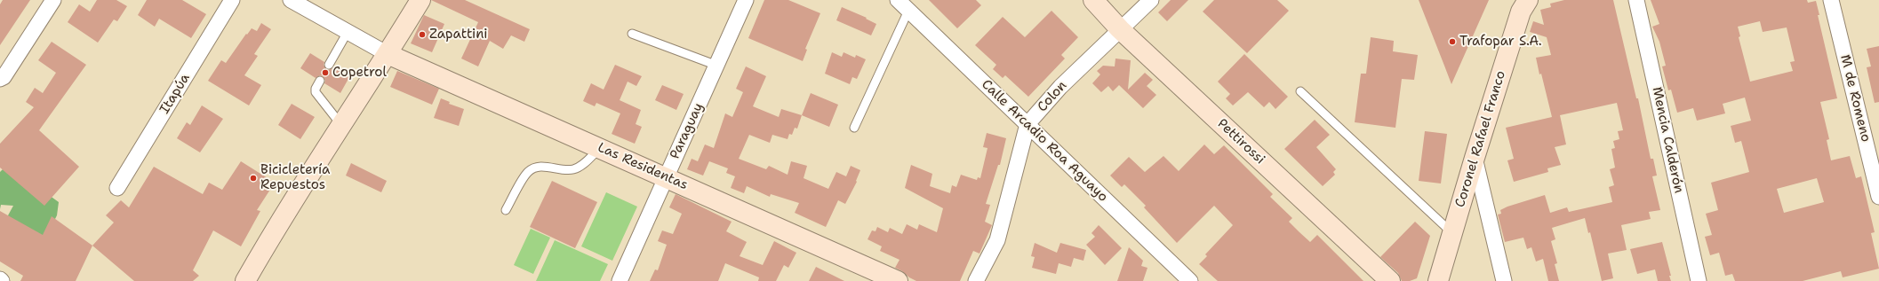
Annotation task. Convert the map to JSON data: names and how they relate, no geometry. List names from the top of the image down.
{
  "streets": {
    "main road": ["Coronel Rafael Franco", "Pettirossi", "Las Residentas"],
    "street": [
      "Itapúa",
      "Colon",
      "M de Romeno",
      "Paraguay",
      "Mencia Calderón",
      "Calle Arcadio Roa Aguayo"
    ]
  },
  "crossings": [
    ["Colon", "Calle Arcadio Roa Aguayo"],
    ["Colon", "Pettirossi"],
    ["Paraguay", "Las Residentas"]
  ],
  "places": [
    "Zapattini",
    "Trafopar S.A.",
    "Copetrol",
    "Bicicletería Repuestos"
  ]
}
